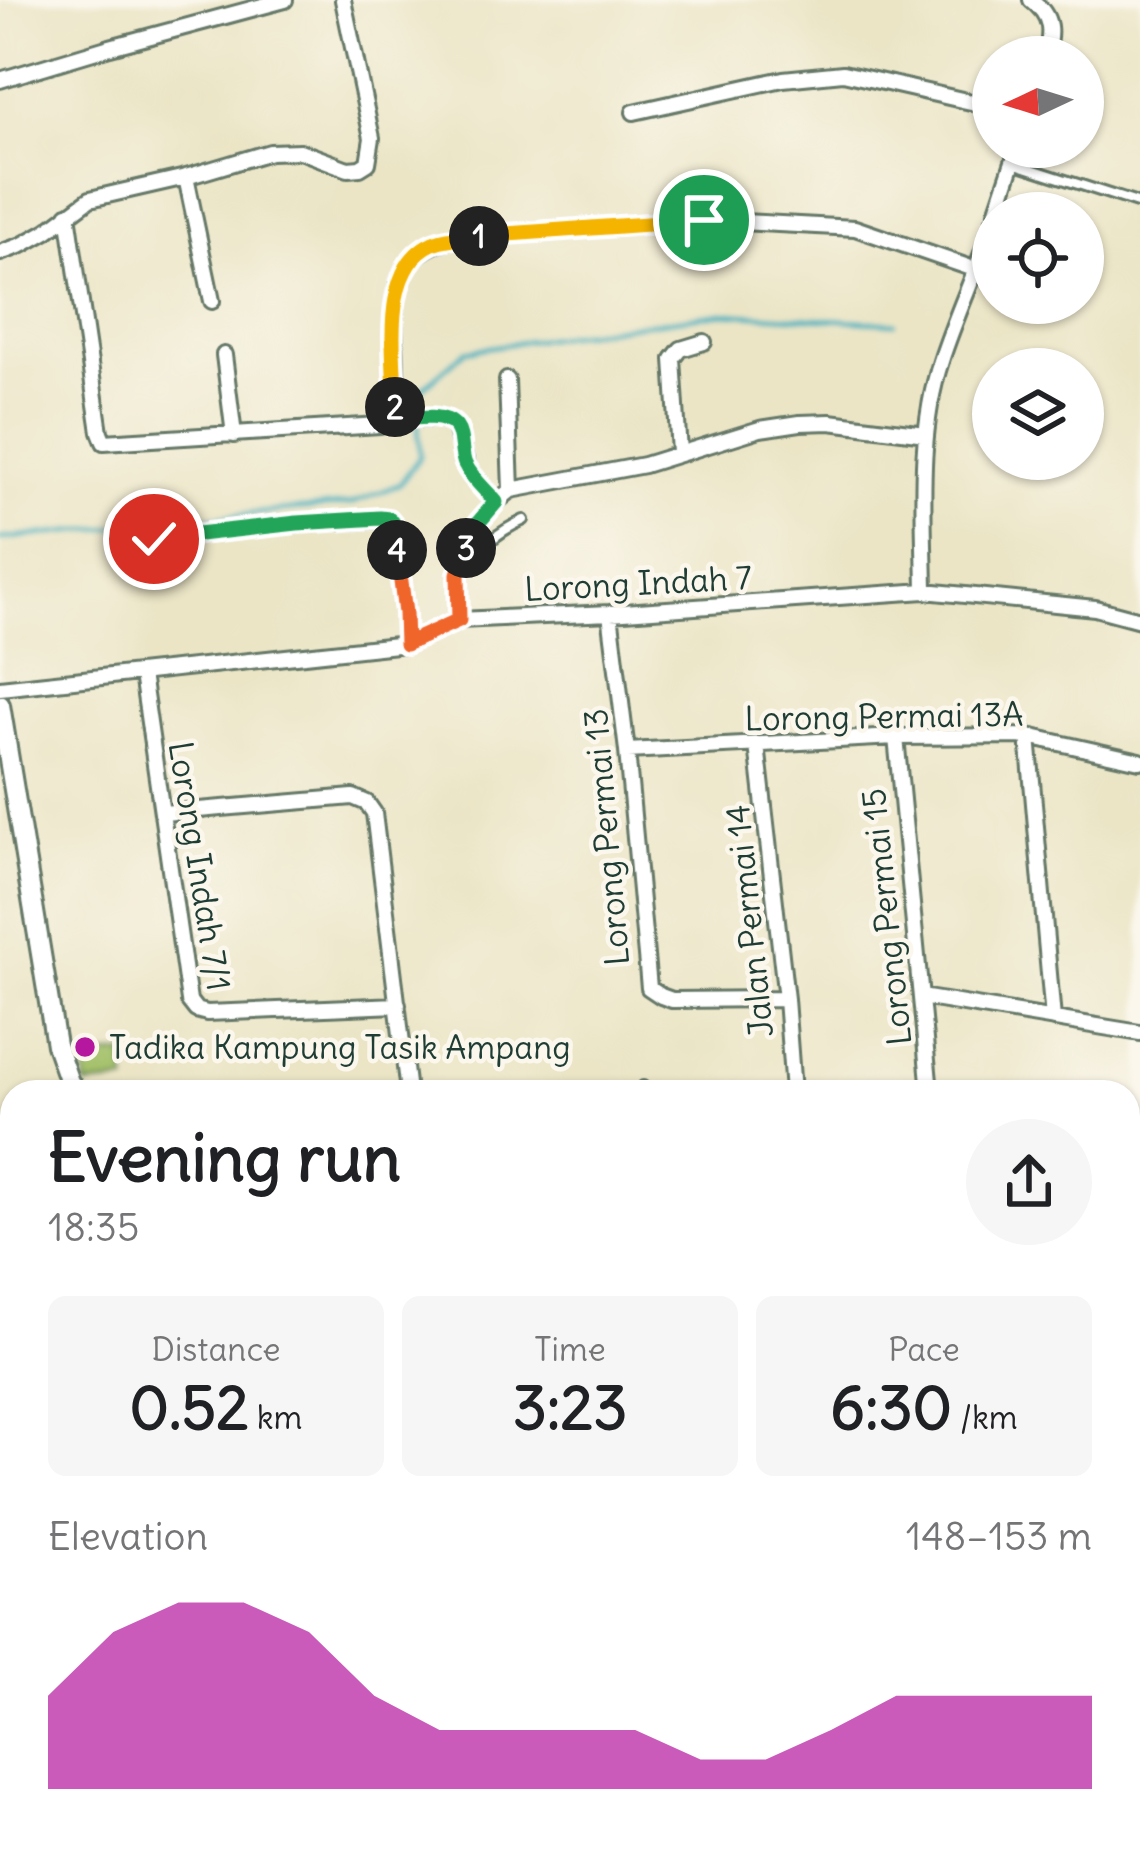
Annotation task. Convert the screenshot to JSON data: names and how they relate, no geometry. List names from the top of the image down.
{
  "streets": {
    "street": [
      "Lorong Indah 7",
      "Lorong Permai 13A",
      "Lorong Permai 13",
      "Lorong Indah 7/1",
      "Lorong Permai 15",
      "Jalan Permai 14"
    ]
  },
  "crossings": [
    ["Lorong Indah 7", "Lorong Permai 13"],
    ["Lorong Indah 7", "Lorong Indah 7/1"],
    ["Lorong Permai 13A", "Lorong Permai 13"],
    ["Lorong Permai 13A", "Lorong Permai 15"],
    ["Lorong Permai 13A", "Jalan Permai 14"],
    ["Lorong Permai 13", "Jalan Permai 14"]
  ],
  "places": ["Tadika Kampung Tasik Ampang"],
  "north": "left",
  "page": {
    "pins": [
      "1",
      "2",
      "3",
      "4"
    ],
    "heading": ["Evening run", "18:35"],
    "stats": [
      ["Distance", "0.52 km"],
      ["Time", "3:23"],
      ["Pace", "6:30 /km"]
    ],
    "chart": ["Elevation", "148–153 m"]
  }
}
